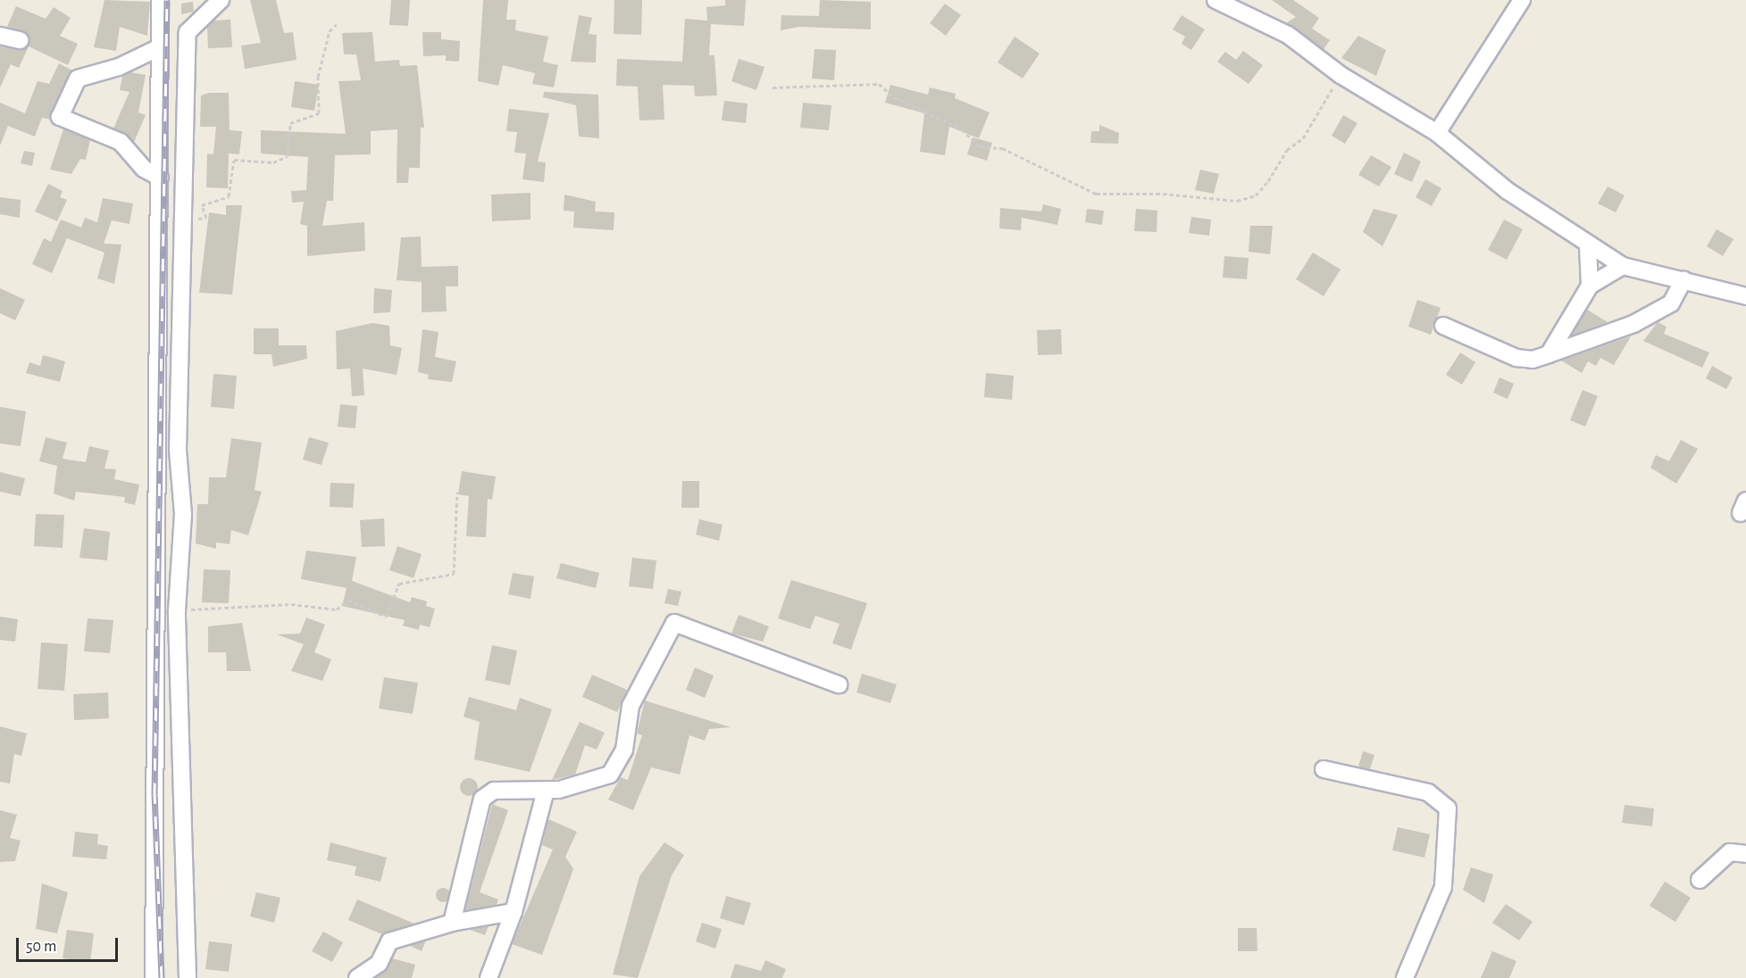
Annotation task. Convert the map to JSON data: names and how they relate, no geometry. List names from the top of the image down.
{
  "scale_bar": "50 m"
}
